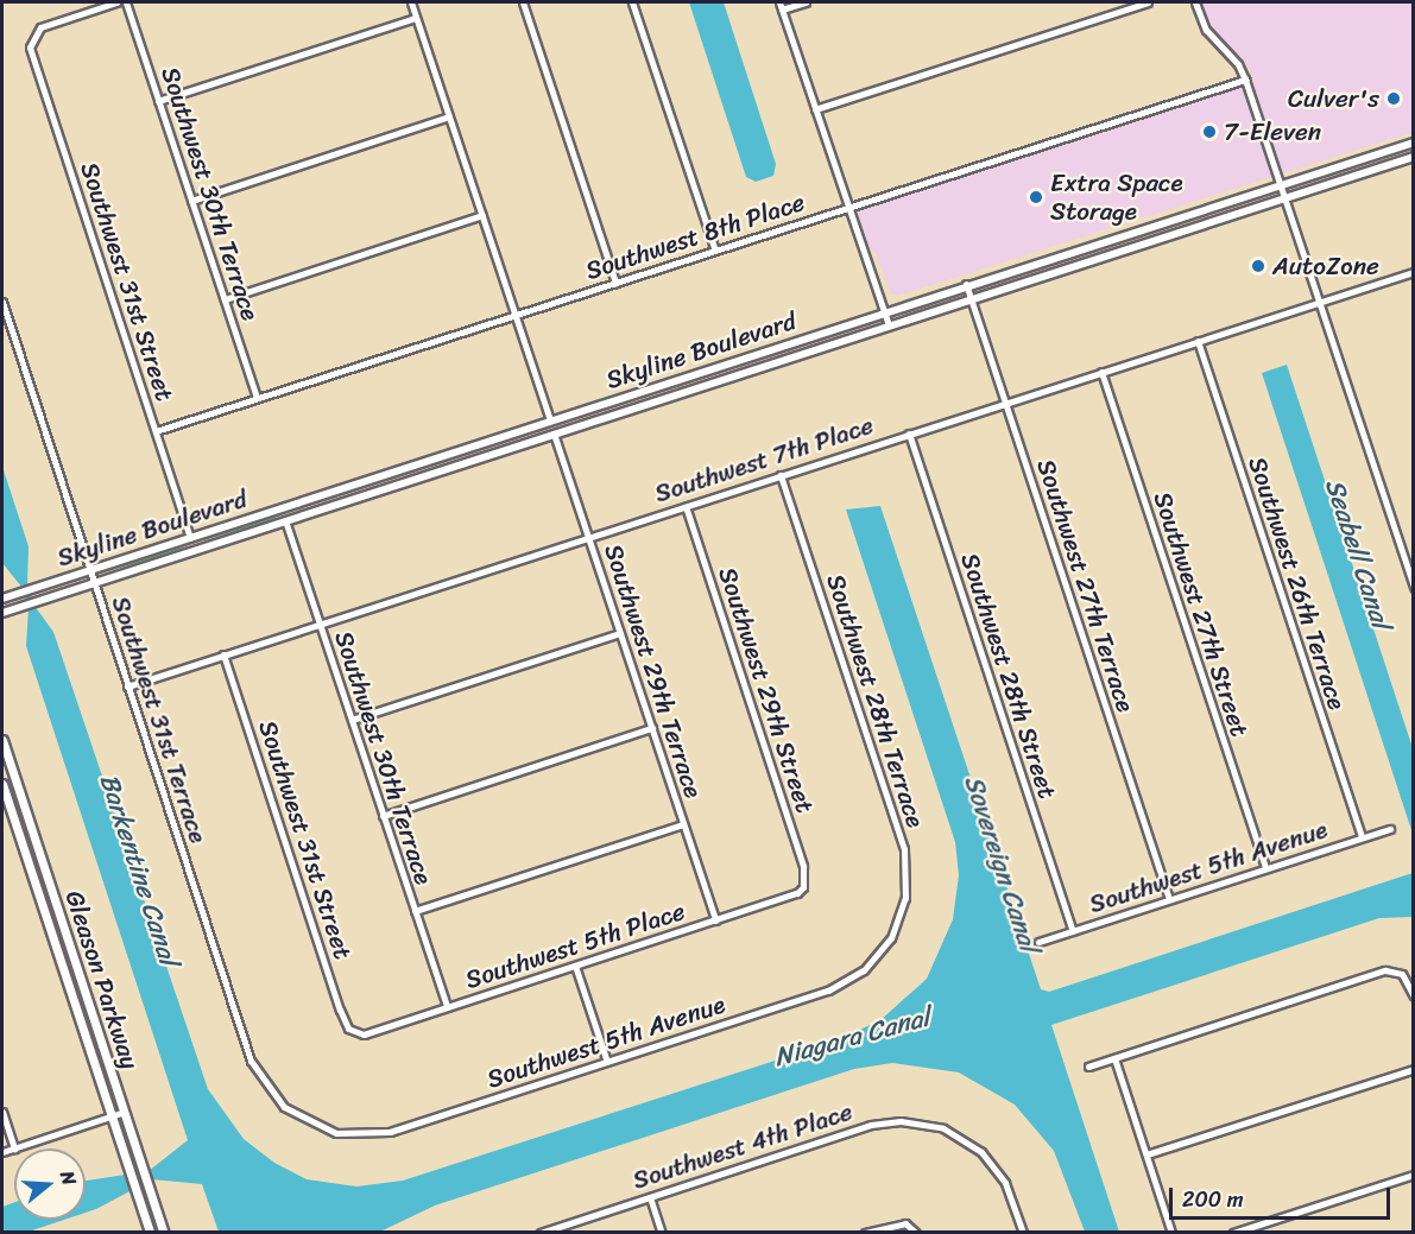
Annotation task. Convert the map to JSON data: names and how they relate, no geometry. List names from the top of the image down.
{
  "streets": {
    "main road": ["Gleason Parkway"],
    "street": [
      "Southwest 30th Terrace",
      "Southwest 8th Place",
      "Southwest 31st Street",
      "Skyline Boulevard",
      "Southwest 7th Place",
      "Southwest 26th Terrace",
      "Southwest 27th Terrace",
      "Southwest 27th Street",
      "Southwest 29th Terrace",
      "Southwest 28th Street",
      "Southwest 29th Street",
      "Southwest 28th Terrace",
      "Southwest 31st Terrace",
      "Southwest 5th Avenue",
      "Southwest 5th Place",
      "Southwest 4th Place"
    ]
  },
  "crossings": [
    ["Southwest 30th Terrace", "Southwest 8th Place"],
    ["Southwest 30th Terrace", "Skyline Boulevard"],
    ["Southwest 30th Terrace", "Southwest 7th Place"],
    ["Southwest 30th Terrace", "Southwest 5th Place"],
    ["Southwest 8th Place", "Southwest 31st Street"],
    ["Southwest 31st Street", "Skyline Boulevard"],
    ["Southwest 31st Street", "Southwest 7th Place"],
    ["Southwest 31st Street", "Southwest 5th Place"],
    ["Skyline Boulevard", "Southwest 27th Terrace"],
    ["Skyline Boulevard", "Southwest 29th Terrace"],
    ["Skyline Boulevard", "Southwest 31st Terrace"],
    ["Southwest 7th Place", "Southwest 26th Terrace"],
    ["Southwest 7th Place", "Southwest 27th Terrace"],
    ["Southwest 7th Place", "Southwest 27th Street"],
    ["Southwest 7th Place", "Southwest 29th Terrace"],
    ["Southwest 7th Place", "Southwest 28th Street"],
    ["Southwest 7th Place", "Southwest 29th Street"],
    ["Southwest 7th Place", "Southwest 28th Terrace"],
    ["Southwest 7th Place", "Southwest 31st Terrace"],
    ["Southwest 26th Terrace", "Southwest 5th Avenue"],
    ["Southwest 27th Terrace", "Southwest 5th Avenue"],
    ["Southwest 27th Street", "Southwest 5th Avenue"],
    ["Southwest 29th Terrace", "Southwest 5th Place"],
    ["Southwest 28th Street", "Southwest 5th Avenue"],
    ["Southwest 29th Street", "Southwest 5th Place"],
    ["Southwest 28th Terrace", "Southwest 5th Avenue"],
    ["Southwest 31st Terrace", "Southwest 5th Avenue"]
  ],
  "water": [
    "Seabell Canal",
    "Sovereign Canal",
    "Barkentine Canal",
    "Niagara Canal"
  ],
  "places": [
    "Culver's",
    "7-Eleven",
    "Extra Space Storage",
    "AutoZone"
  ],
  "scale_bar": "200 m",
  "north": "right"
}
